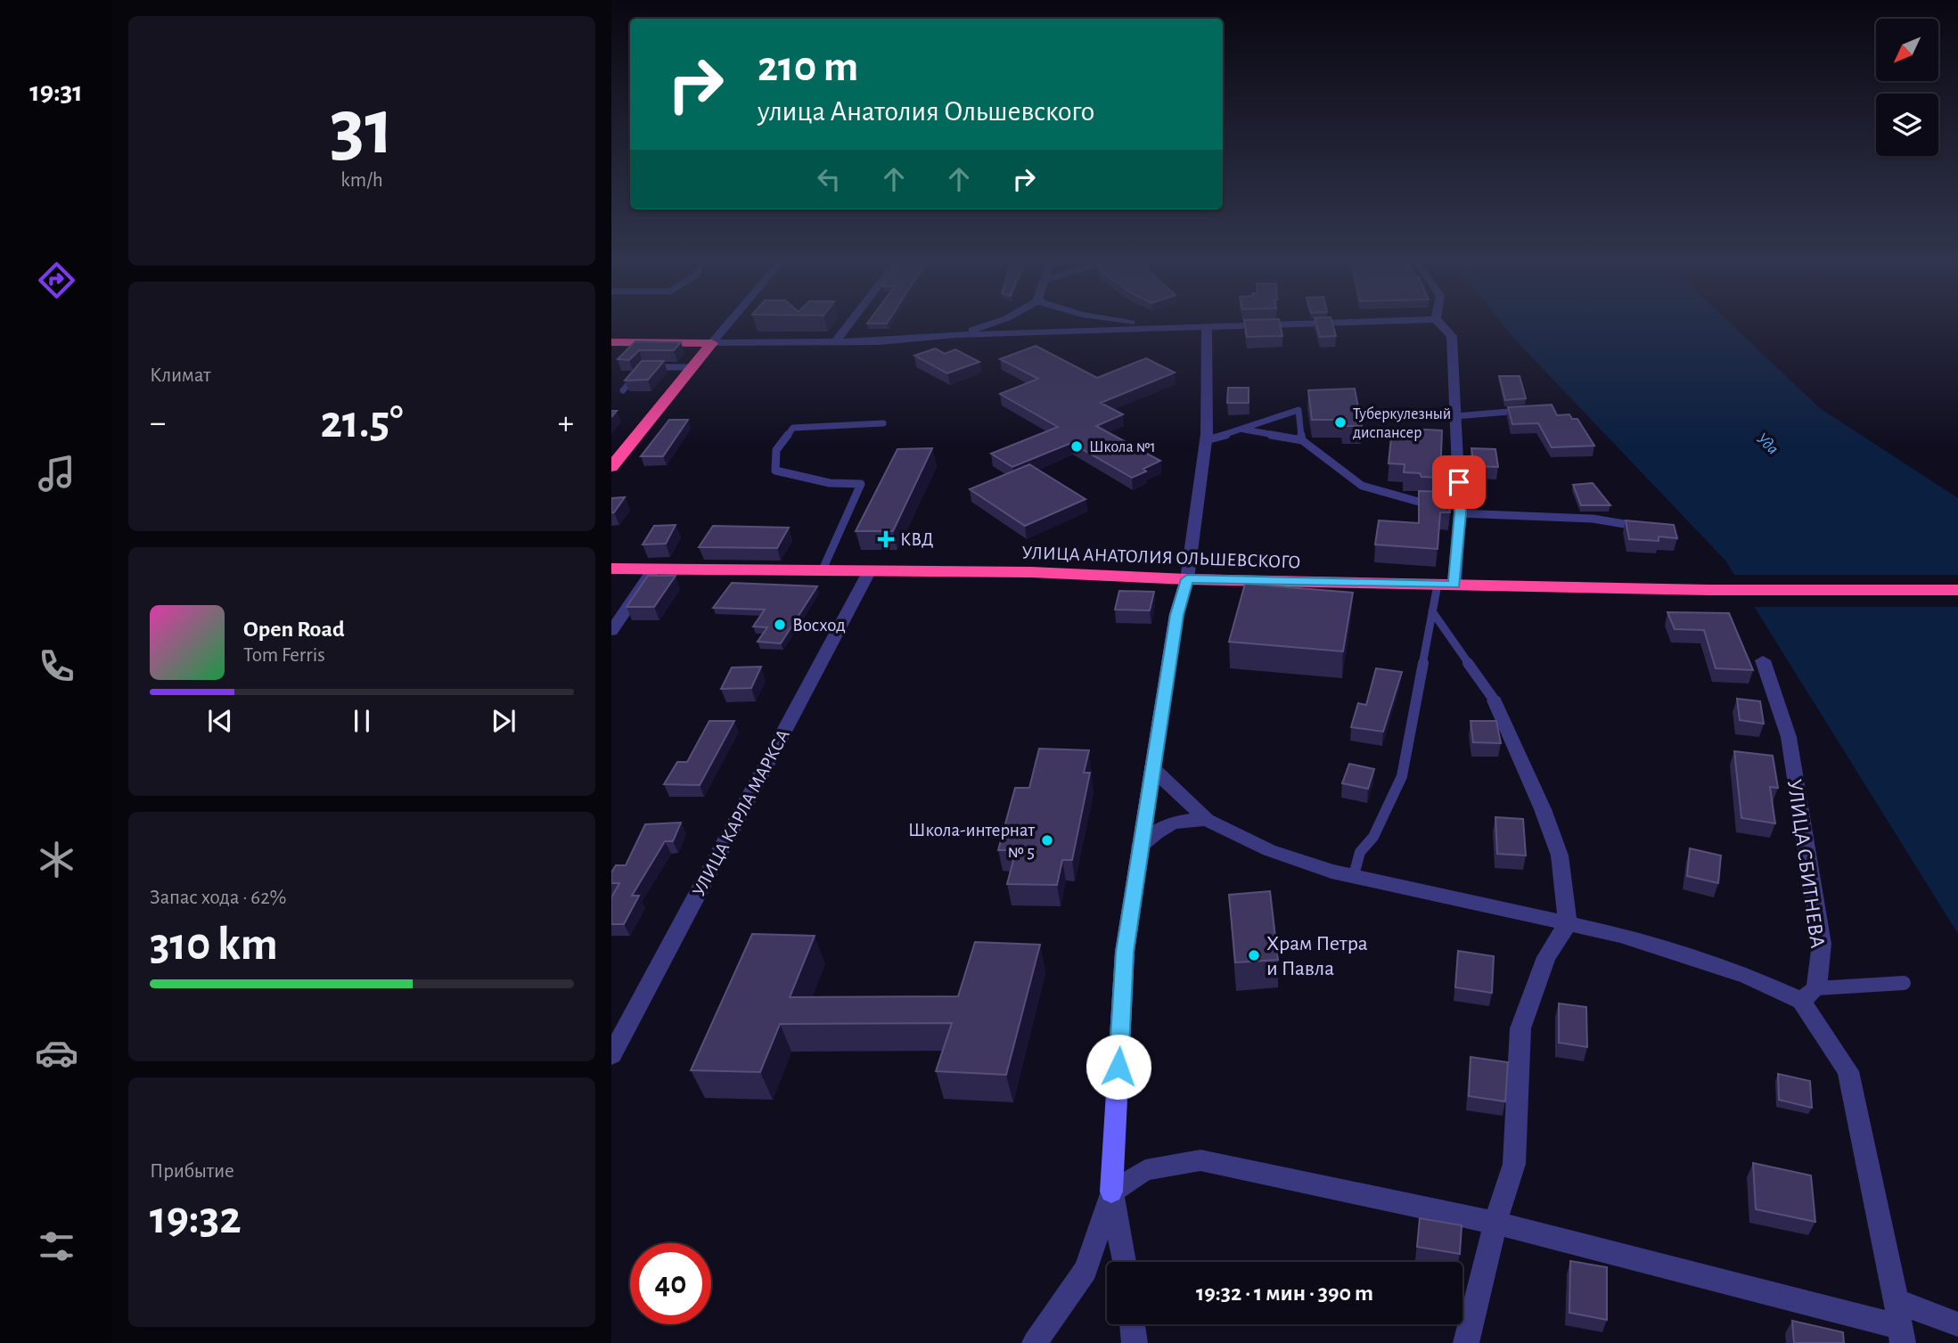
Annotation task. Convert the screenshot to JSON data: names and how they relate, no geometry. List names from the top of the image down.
{
  "streets": {
    "highway": ["УЛИЦА АНАТОЛИЯ ОЛЬШЕВСКОГО"],
    "street": ["УЛИЦА КАРЛА МАРКСА", "УЛИЦА СБИТНЕВА"]
  },
  "crossings": [
    ["УЛИЦА АНАТОЛИЯ ОЛЬШЕВСКОГО", "УЛИЦА КАРЛА МАРКСА"]
  ],
  "water": ["Уда"],
  "places": {
    "other": [
      "Туберкулезный диспансер",
      "Школа №1",
      "Восход",
      "Школа-интернат № 5",
      "Храм Петра и Павла"
    ],
    "health": ["КВД"]
  },
  "north": "bottom left",
  "page": {
    "tabs": "19:31",
    "tile": [
      ["31", "km/h"],
      "Климат",
      ["Запас хода · 62%", "310 km"],
      ["Прибытие", "19:32"]
    ],
    "turn": ["210 m", "улица Анатолия Ольшевского"],
    "heat": ["−", "21.5°", "+"],
    "song": ["Open Road", "Tom Ferris"],
    "limit": "40",
    "trip": "19:32 · 1 мин · 390 m"
  }
}
